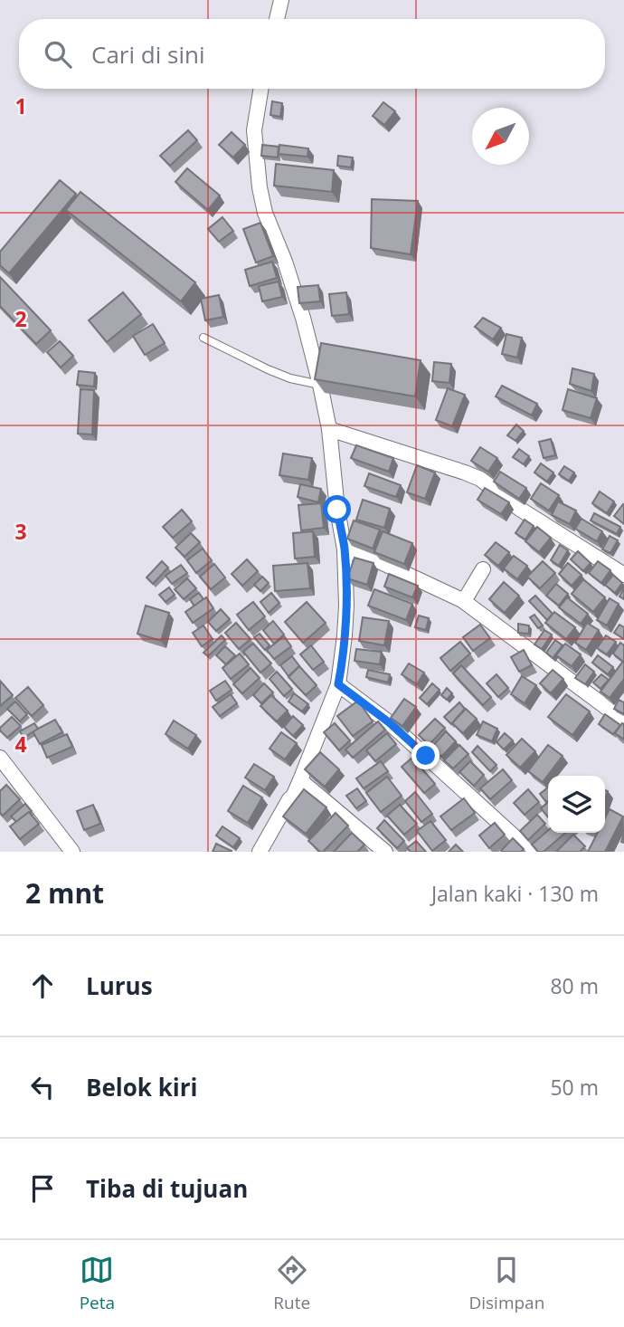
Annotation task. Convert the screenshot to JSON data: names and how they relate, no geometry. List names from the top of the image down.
{
  "north": "bottom left",
  "page": {
    "search": "Cari di sini",
    "heading": ["2 mnt", "Jalan kaki · 130 m"],
    "list": [
      ["Lurus", "80 m"],
      ["Belok kiri", "50 m"],
      "Tiba di tujuan"
    ],
    "nav": ["Peta", "Rute", "Disimpan"]
  },
  "grid": {
    "rows": [
      "1",
      "2",
      "3",
      "4"
    ]
  }
}
